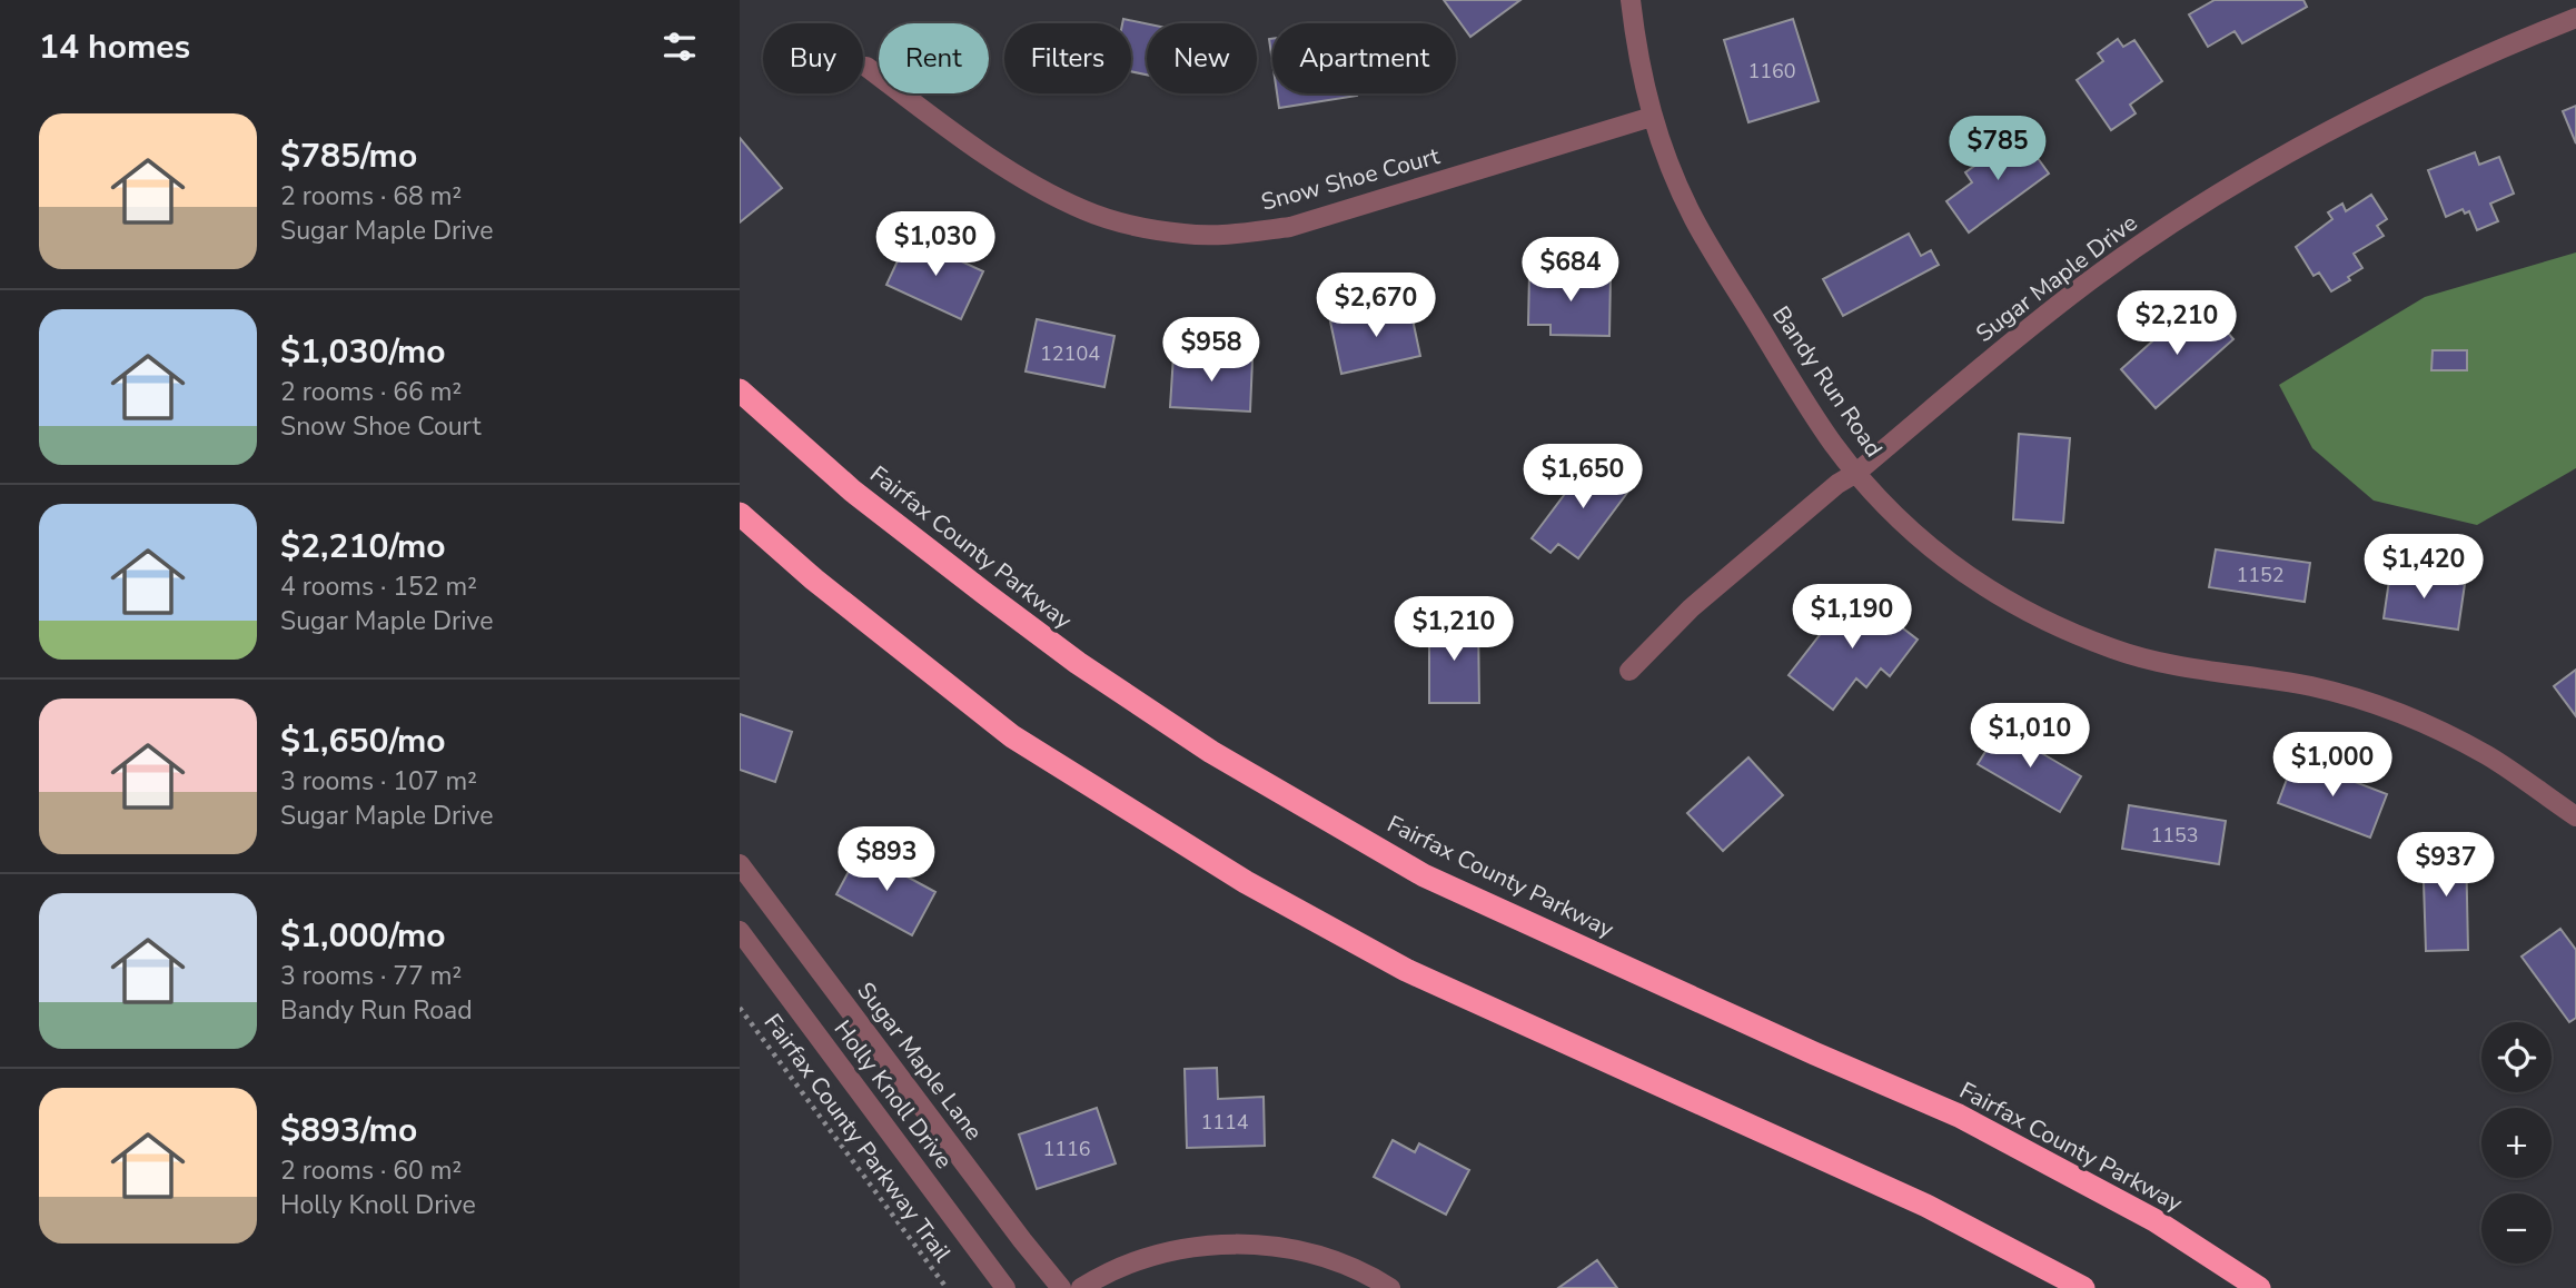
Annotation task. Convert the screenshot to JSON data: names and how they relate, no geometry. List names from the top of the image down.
{
  "streets": {
    "highway": ["Fairfax County Parkway"],
    "street": [
      "Snow Shoe Court",
      "Sugar Maple Drive",
      "Bandy Run Road",
      "Sugar Maple Lane",
      "Holly Knoll Drive"
    ],
    "path": ["Fairfax County Parkway Trail"]
  },
  "crossings": [
    ["Snow Shoe Court", "Bandy Run Road"],
    ["Sugar Maple Drive", "Bandy Run Road"]
  ],
  "house_numbers": [
    "1160",
    "12104",
    "1152",
    "1153",
    "1114",
    "1116"
  ],
  "page": {
    "heading": "14 homes",
    "chip": [
      "Buy",
      "Rent",
      "Filters",
      "New",
      "Apartment"
    ],
    "list": [
      {
        "name": "$785/mo",
        "note": "2 rooms · 68 m² · Sugar Maple Drive"
      },
      {
        "name": "$1,030/mo",
        "note": "2 rooms · 66 m² · Snow Shoe Court"
      },
      {
        "name": "$2,210/mo",
        "note": "4 rooms · 152 m² · Sugar Maple Drive"
      },
      {
        "name": "$1,650/mo",
        "note": "3 rooms · 107 m² · Sugar Maple Drive"
      },
      {
        "name": "$1,000/mo",
        "note": "3 rooms · 77 m² · Bandy Run Road"
      },
      {
        "name": "$893/mo",
        "note": "2 rooms · 60 m² · Holly Knoll Drive"
      }
    ],
    "price": [
      "$785",
      "$1,030",
      "$684",
      "$2,670",
      "$2,210",
      "$958",
      "$1,650",
      "$1,420",
      "$1,190",
      "$1,210",
      "$1,010",
      "$1,000",
      "$893",
      "$937"
    ],
    "map_buttons": ["+", "−"]
  }
}
